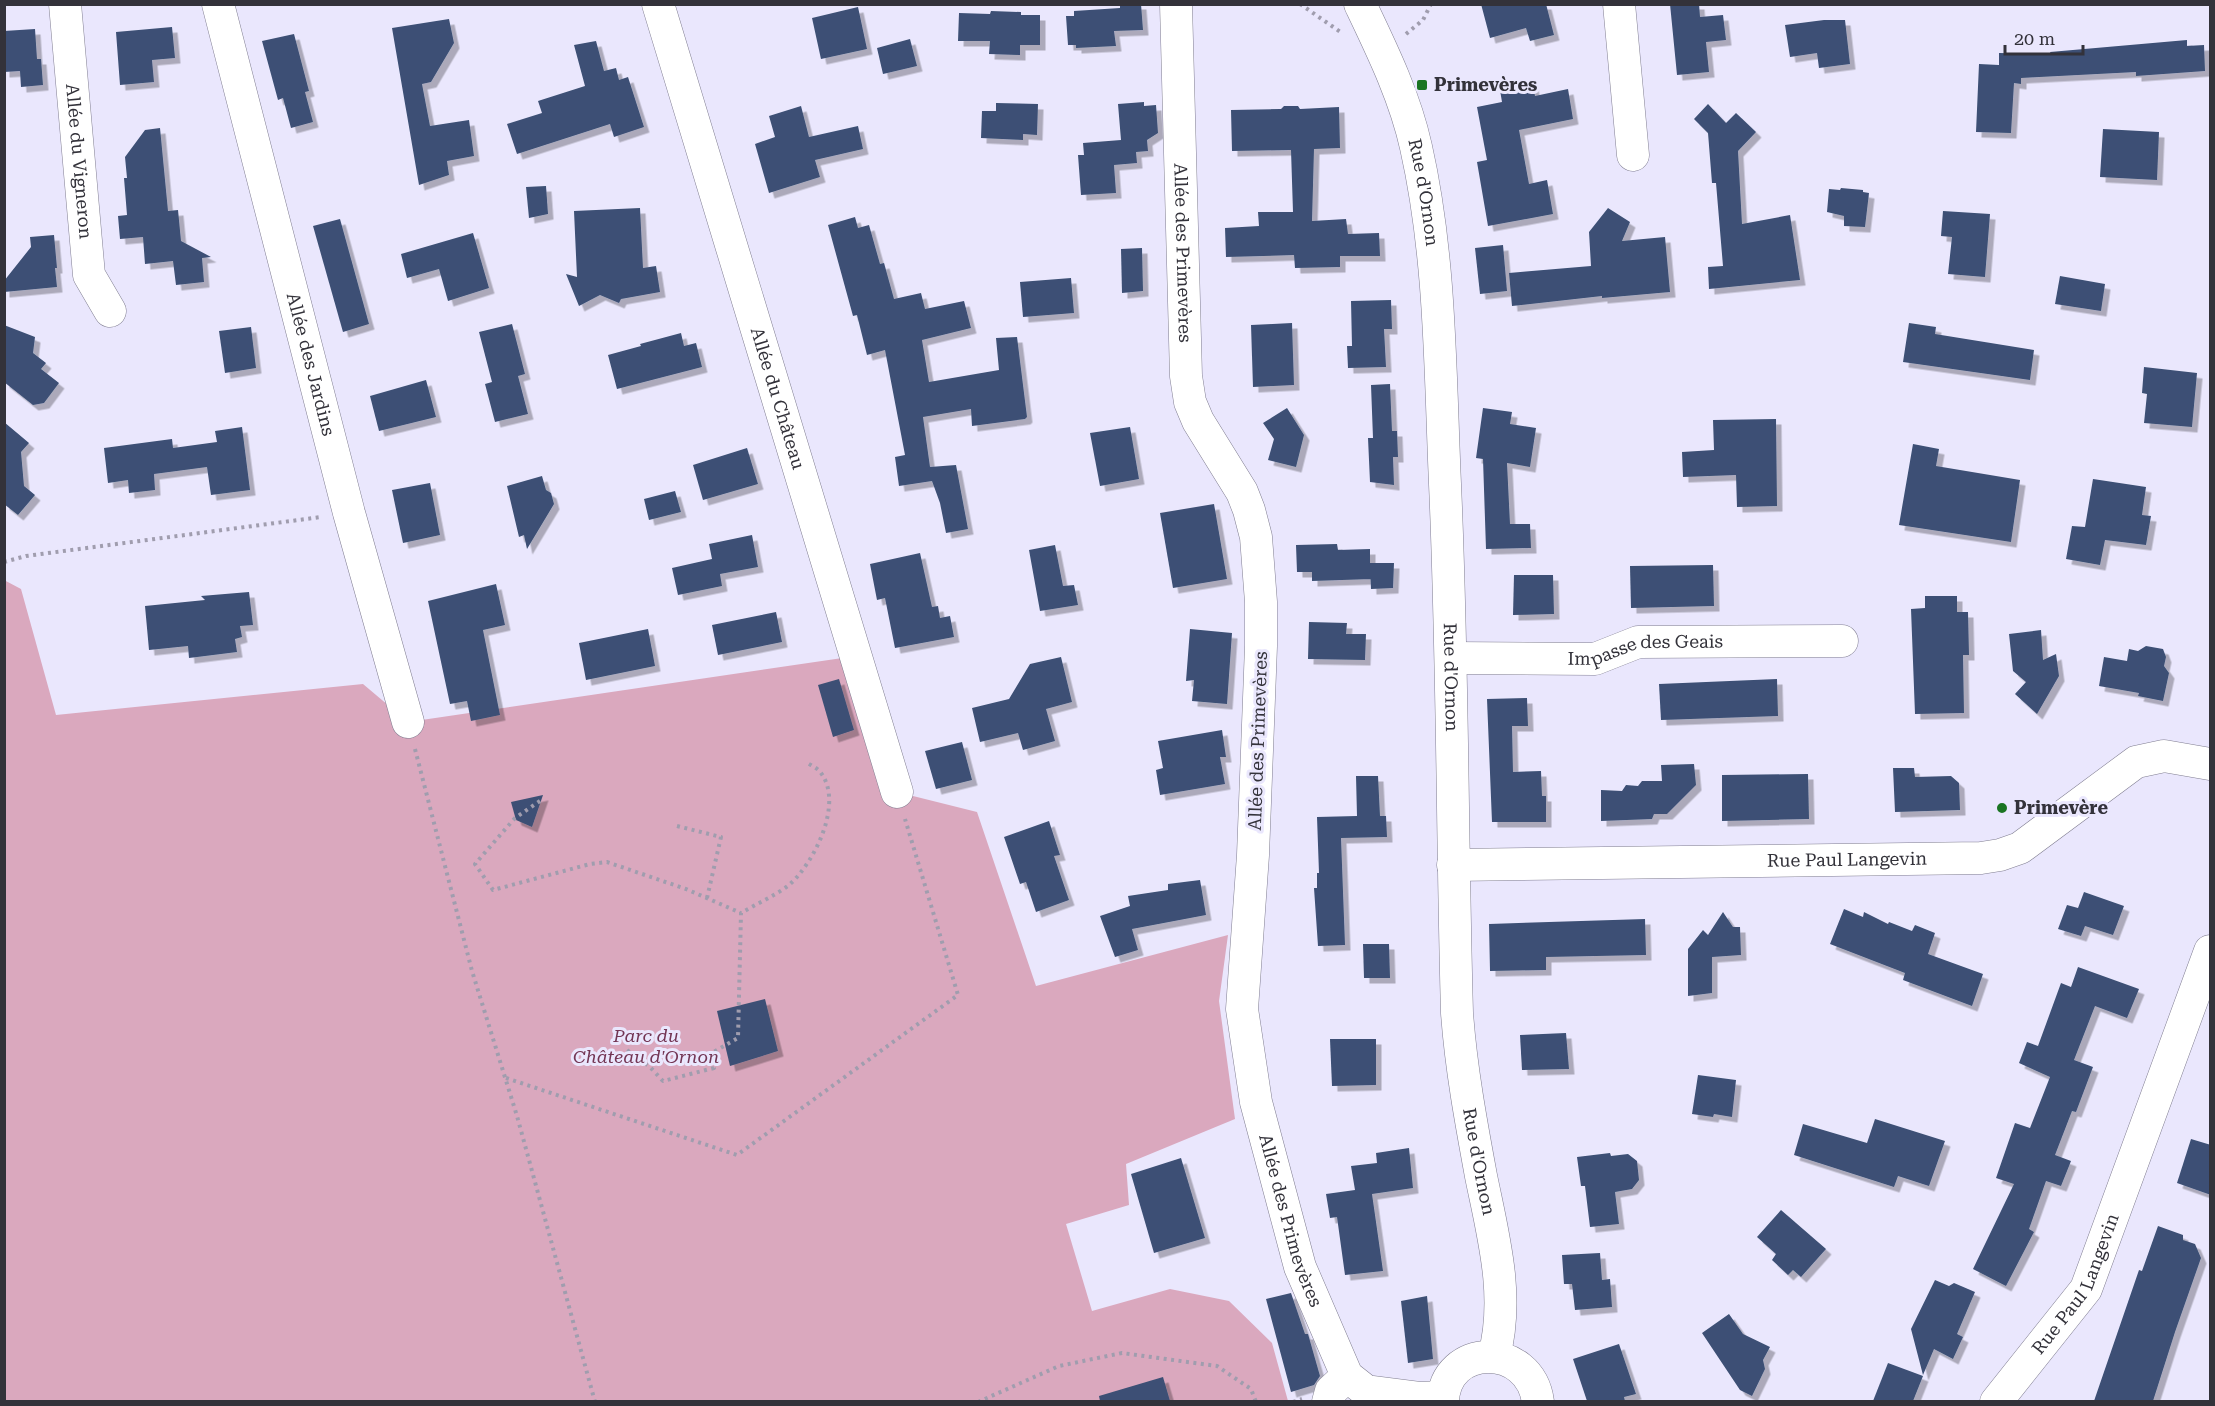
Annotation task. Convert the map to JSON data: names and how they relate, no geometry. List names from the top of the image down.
{
  "streets": {
    "street": [
      "Allée du Vigneron",
      "Rue d'Ornon",
      "Allée des Primevères",
      "Allée des Jardins",
      "Allée du Château",
      "Impasse des Geais",
      "Rue Paul Langevin"
    ]
  },
  "crossings": [
    ["Rue d'Ornon", "Impasse des Geais"],
    ["Rue d'Ornon", "Rue Paul Langevin"]
  ],
  "parks": ["Parc du Château d'Ornon"],
  "places": {
    "transit": ["Primevères"],
    "other": ["Primevère"]
  },
  "scale_bar": "20 m"
}
